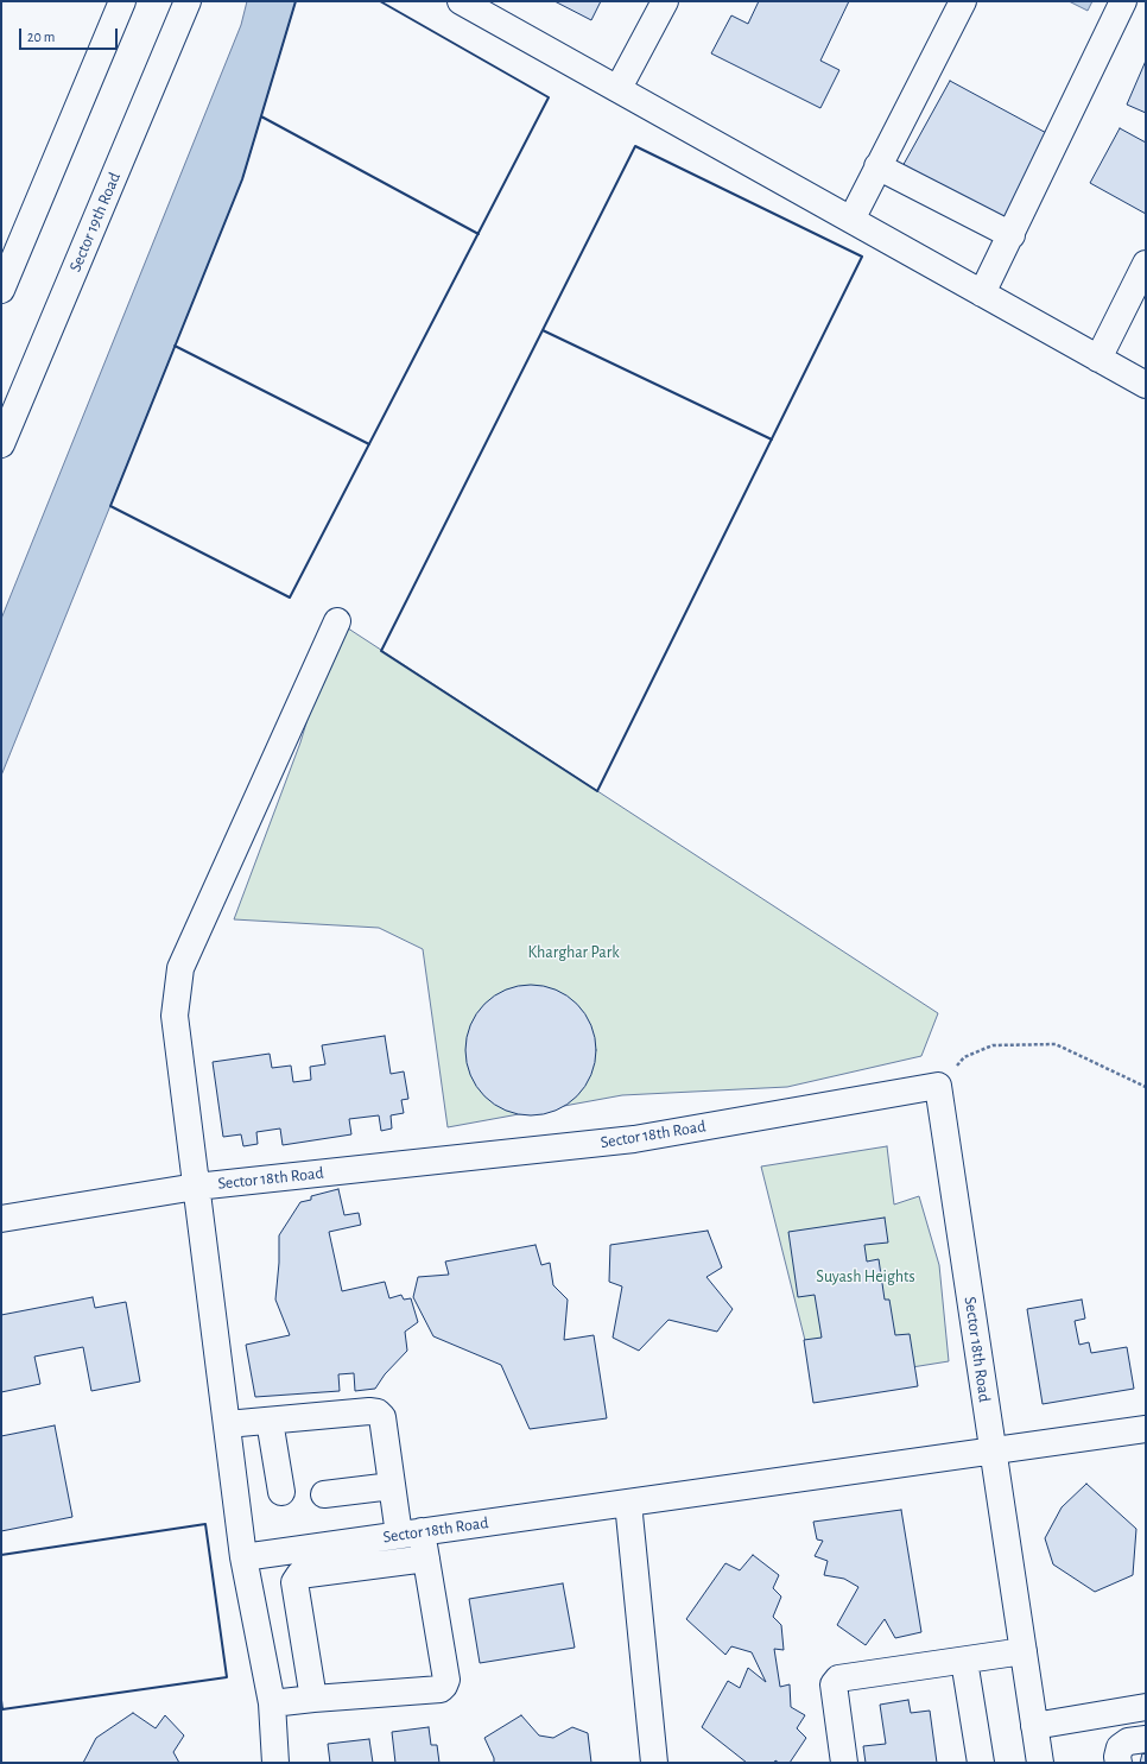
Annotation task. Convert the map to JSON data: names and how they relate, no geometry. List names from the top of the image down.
{
  "streets": {
    "street": ["Sector 19th Road", "Sector 18th Road"]
  },
  "parks": ["Kharghar Park", "Suyash Heights"],
  "scale_bar": "20 m"
}
